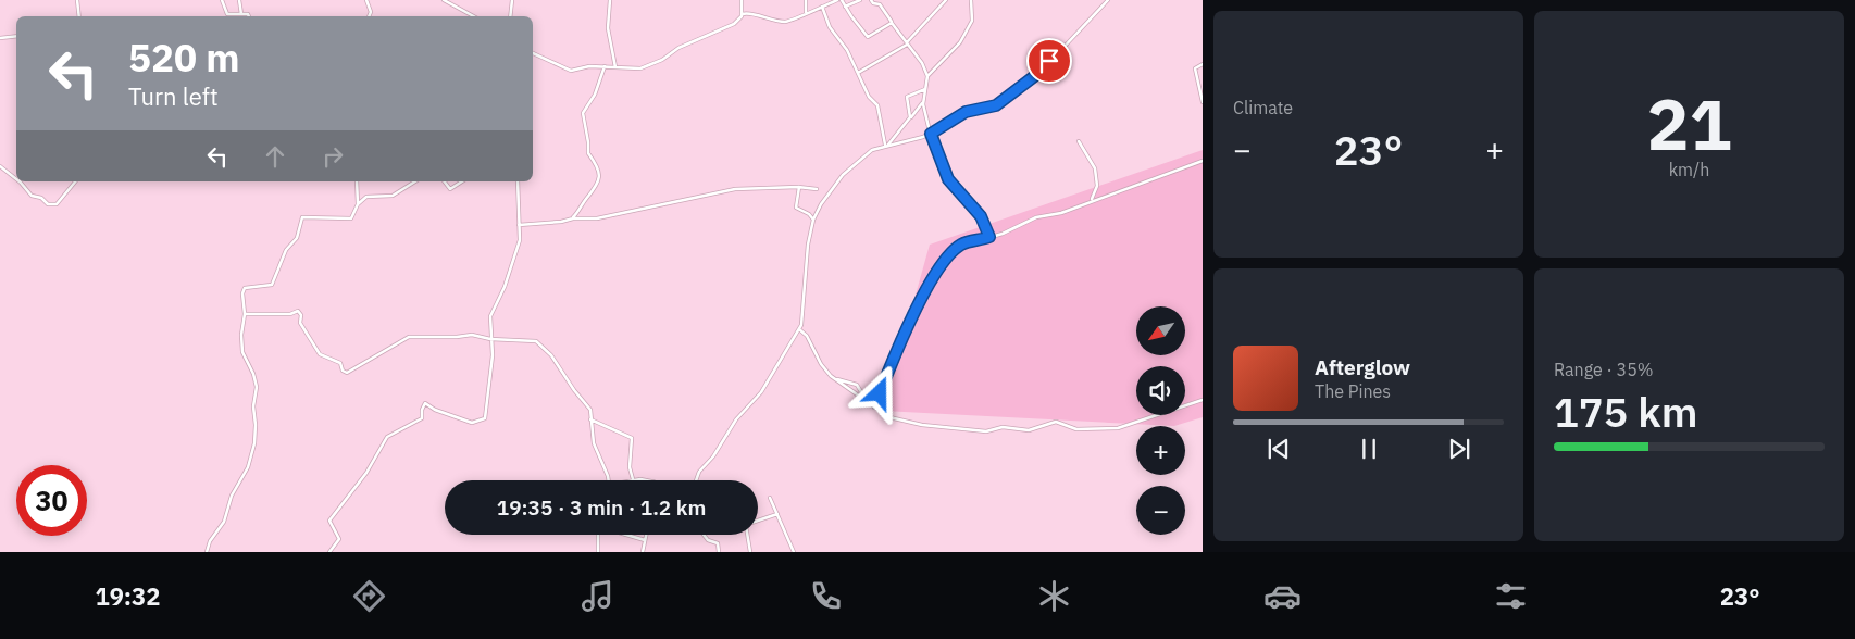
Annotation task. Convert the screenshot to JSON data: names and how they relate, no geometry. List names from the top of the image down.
{
  "north": "bottom left",
  "page": {
    "tile": [
      "Climate",
      ["21", "km/h"],
      ["Range · 35%", "175 km"]
    ],
    "turn": ["520 m", "Turn left"],
    "heat": ["−", "23°", "+"],
    "map_buttons": ["+", "−"],
    "song": ["Afterglow", "The Pines"],
    "limit": "30",
    "trip": "19:35 · 3 min · 1.2 km",
    "tabs": ["19:32", "23°"]
  }
}
